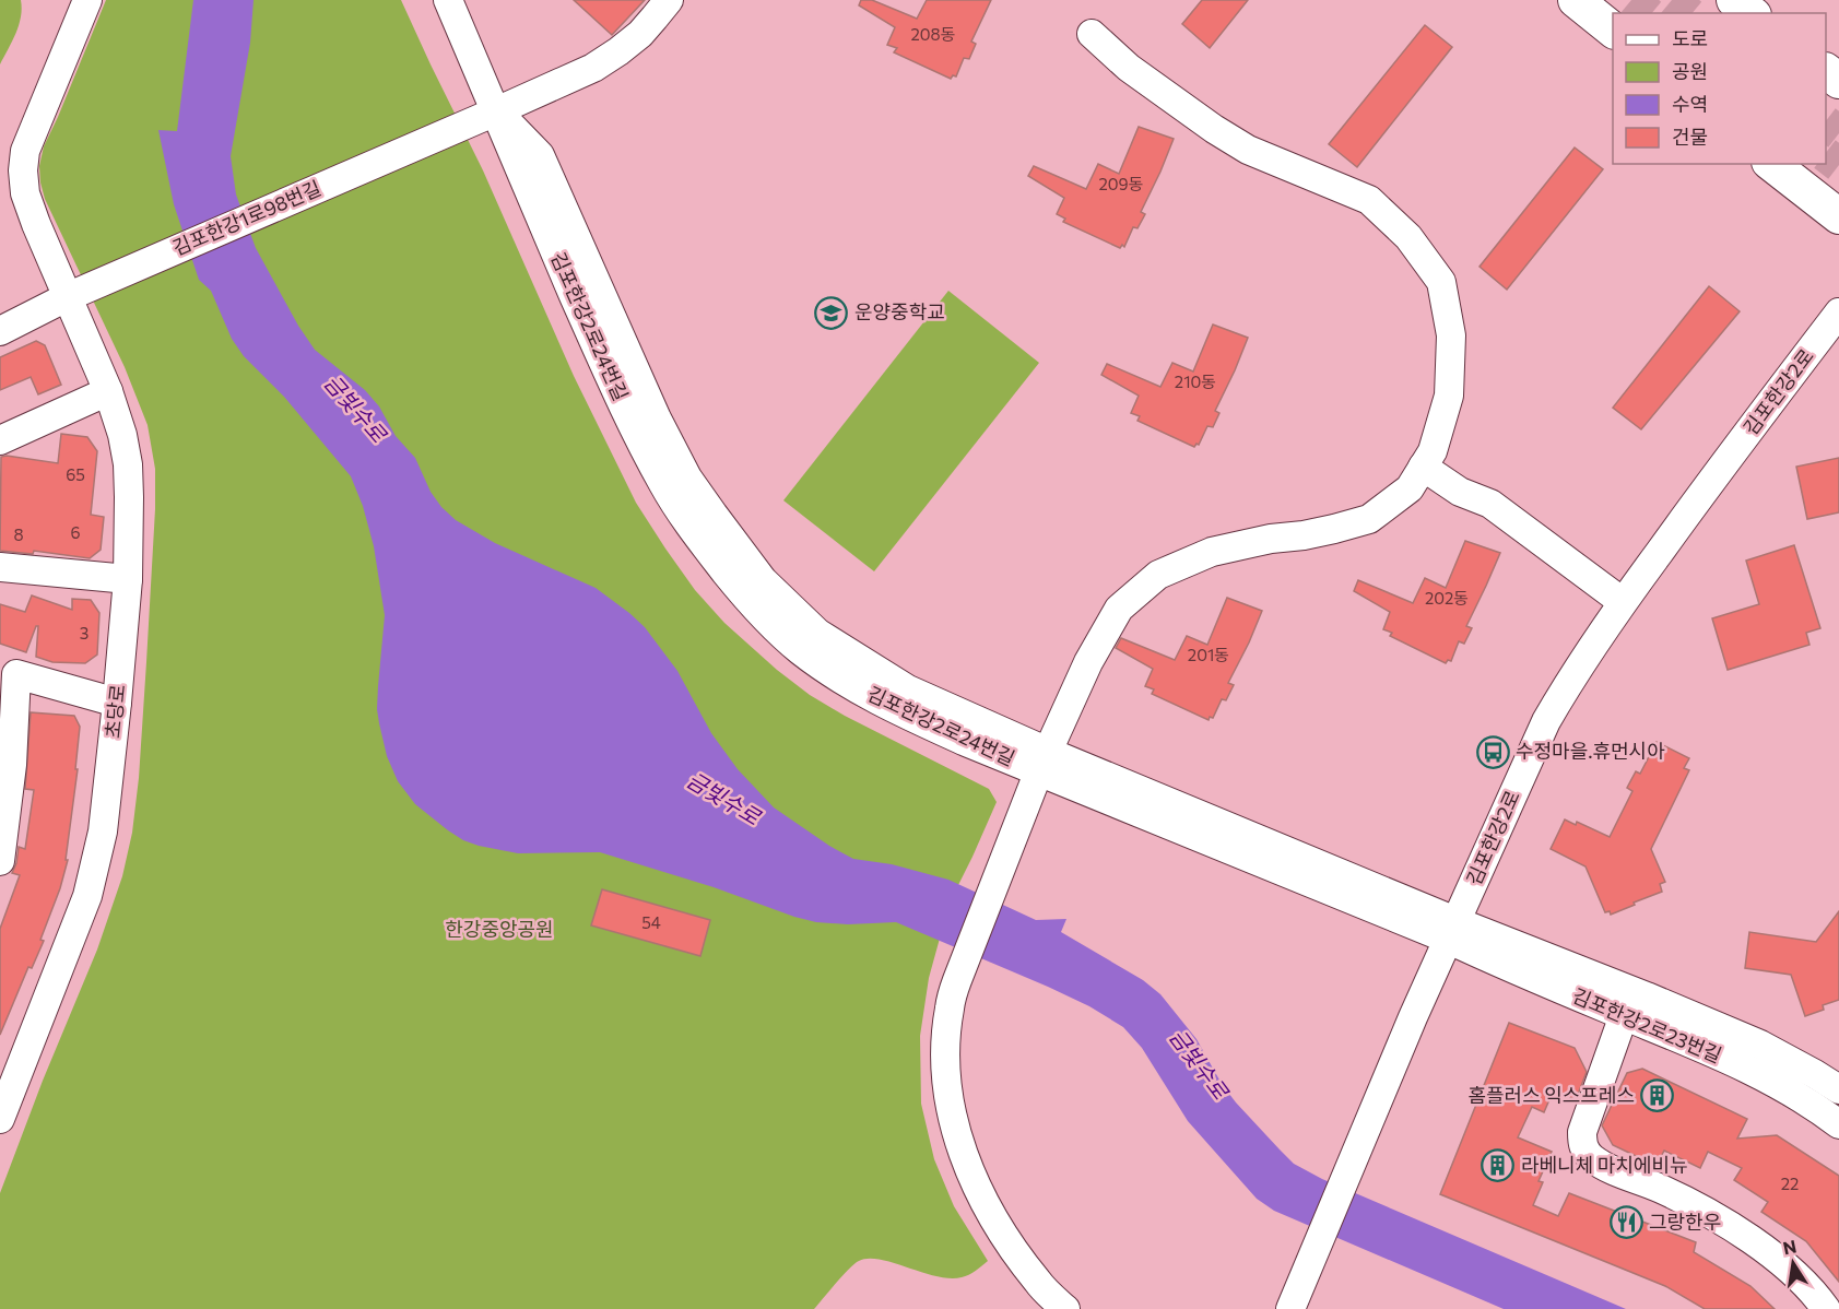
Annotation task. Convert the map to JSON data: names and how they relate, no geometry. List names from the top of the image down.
{
  "streets": {
    "street": [
      "김포한강1로98번길",
      "김포한강2로24번길",
      "김포한강2로",
      "초당로",
      "김포한강2로23번길"
    ]
  },
  "crossings": [
    ["김포한강1로98번길", "김포한강2로24번길"],
    ["김포한강1로98번길", "초당로"],
    ["김포한강2로24번길", "김포한강2로"],
    ["김포한강2로24번길", "김포한강2로23번길"],
    ["김포한강2로", "김포한강2로23번길"]
  ],
  "water": ["금빛수로"],
  "parks": ["한강중앙공원"],
  "places": {
    "school or university": ["운양중학교"],
    "bus stop": ["수정마을.휴먼시아"],
    "building": ["홈플러스 익스프레스", "라베니체 마치에비뉴"],
    "restaurant": ["그랑한우"]
  },
  "house_numbers": [
    "208동",
    "209동",
    "210동",
    "65",
    "6",
    "8",
    "202동",
    "3",
    "201동",
    "54",
    "22"
  ],
  "legend": [
    "도로",
    "공원",
    "수역",
    "건물"
  ],
  "north": "top"
}
